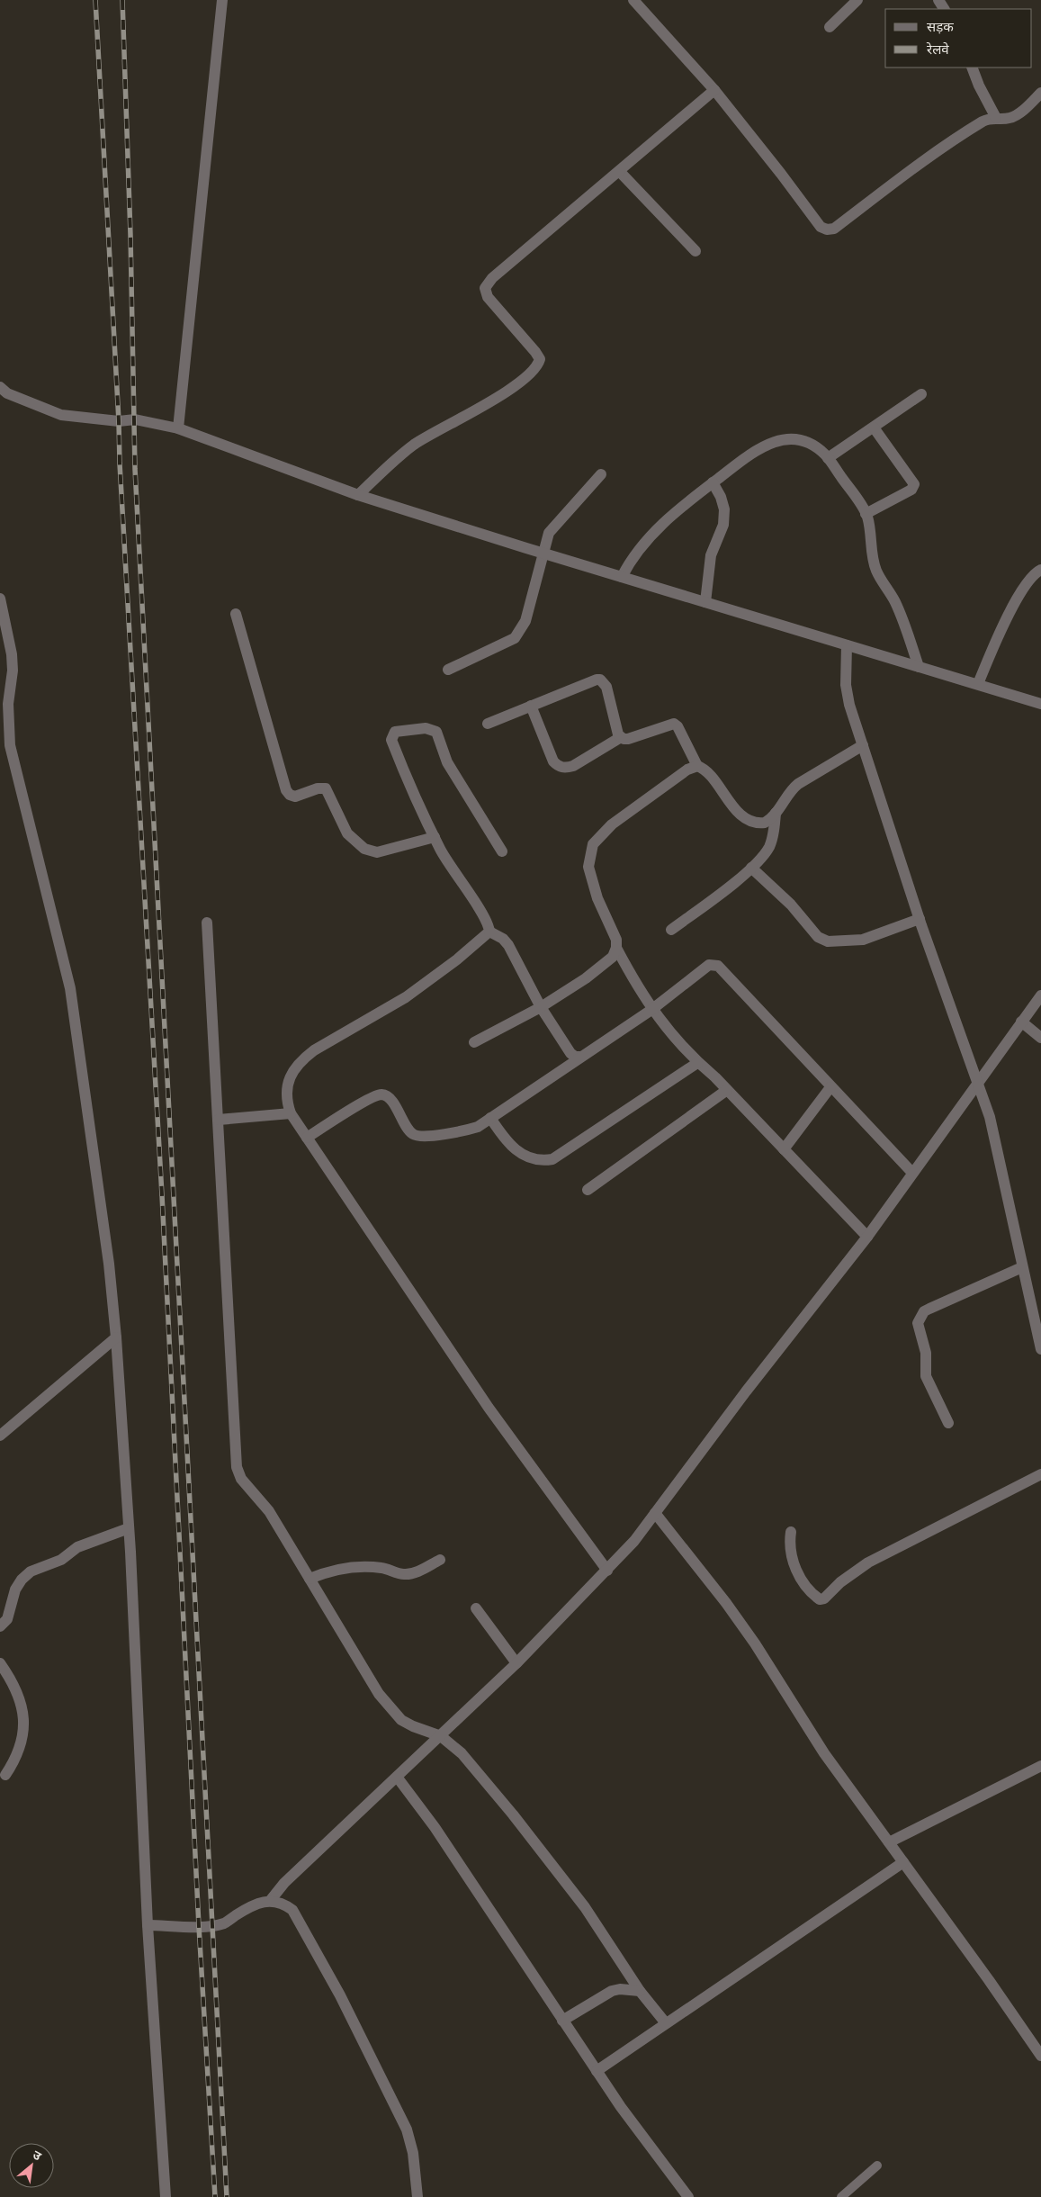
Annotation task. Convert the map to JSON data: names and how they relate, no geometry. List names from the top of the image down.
{
  "legend": ["सड़क", "रेलवे"],
  "north": "top right"
}
